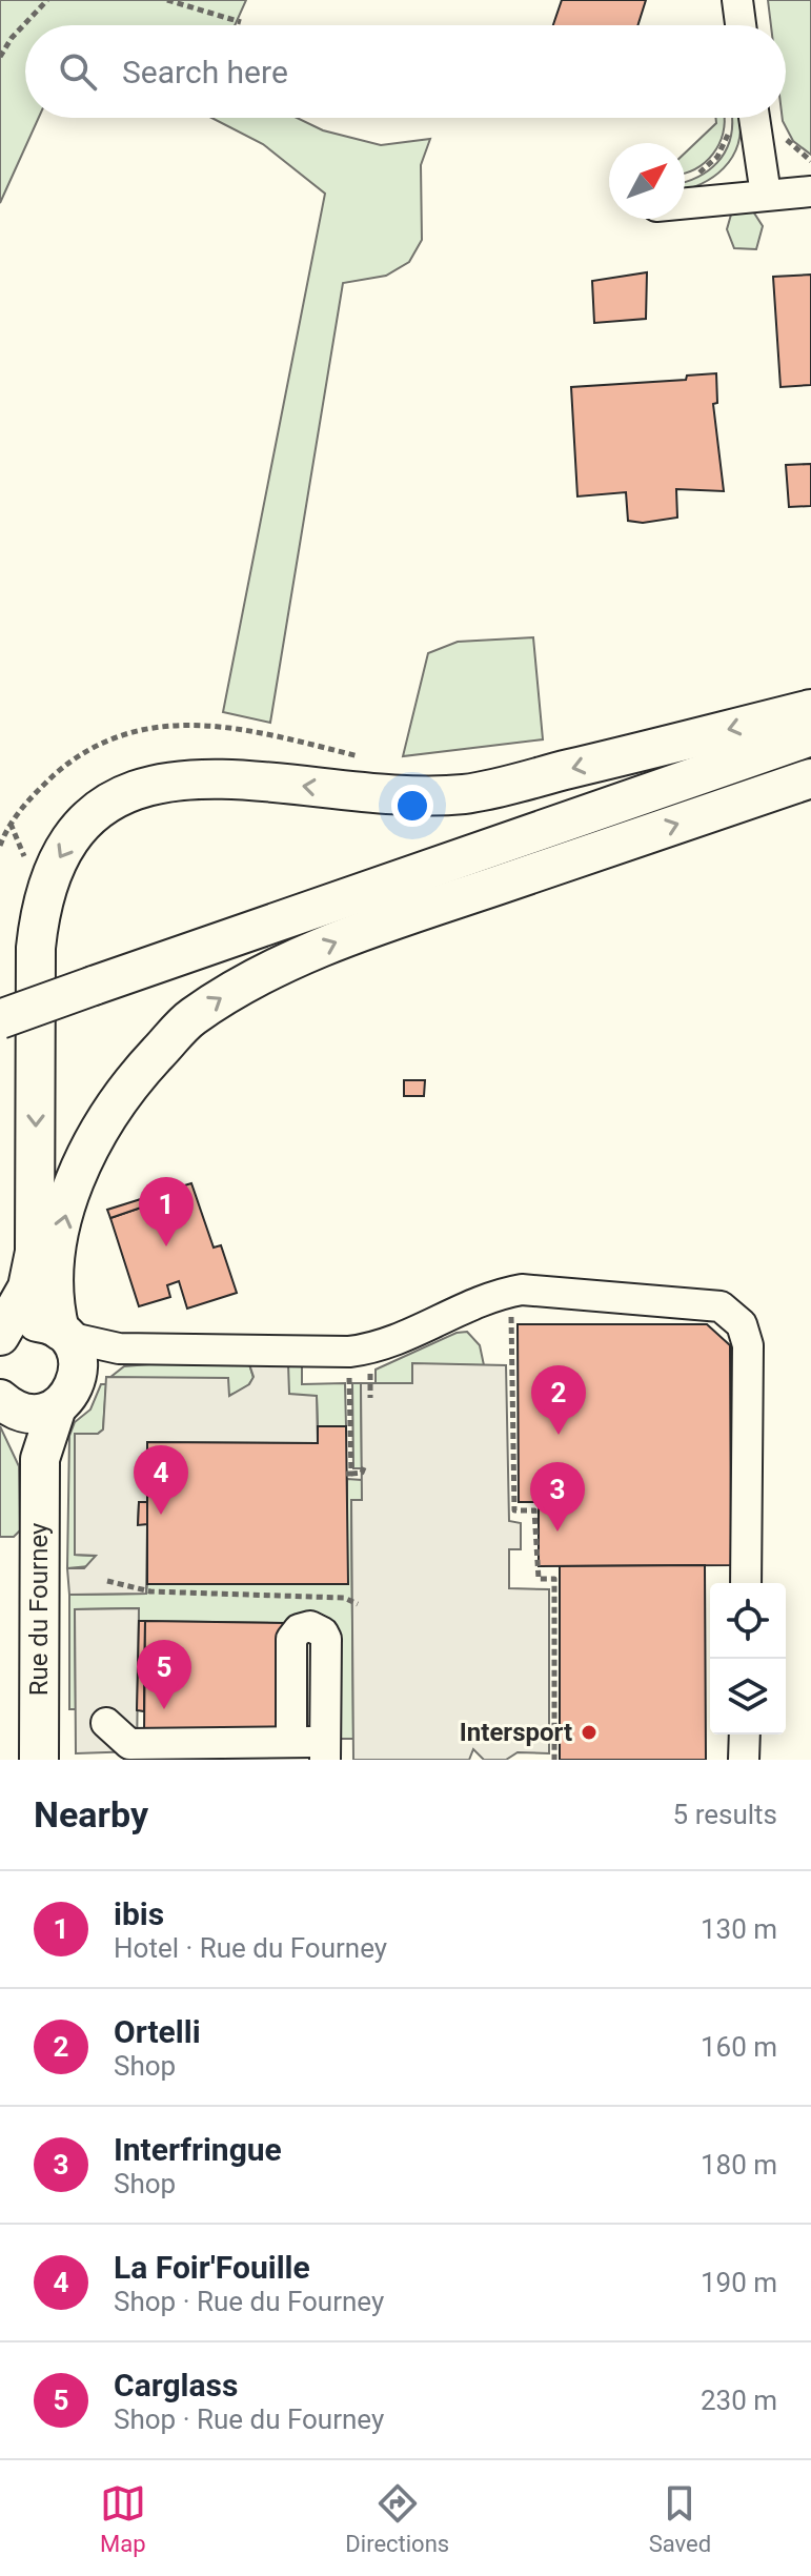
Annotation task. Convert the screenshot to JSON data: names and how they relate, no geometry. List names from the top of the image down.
{
  "streets": {
    "main road": ["Rue du Fourney"]
  },
  "places": ["Intersport"],
  "north": "top right",
  "page": {
    "search": "Search here",
    "pins": [
      "1",
      "2",
      "4",
      "3",
      "5"
    ],
    "heading": ["Nearby", "5 results"],
    "list": [
      {
        "mark": "1",
        "name": "ibis",
        "note": "Hotel · Rue du Fourney",
        "value": "130 m"
      },
      {
        "mark": "2",
        "name": "Ortelli",
        "note": "Shop",
        "value": "160 m"
      },
      {
        "mark": "3",
        "name": "Interfringue",
        "note": "Shop",
        "value": "180 m"
      },
      {
        "mark": "4",
        "name": "La Foir'Fouille",
        "note": "Shop · Rue du Fourney",
        "value": "190 m"
      },
      {
        "mark": "5",
        "name": "Carglass",
        "note": "Shop · Rue du Fourney",
        "value": "230 m"
      }
    ],
    "nav": ["Map", "Directions", "Saved"]
  }
}
